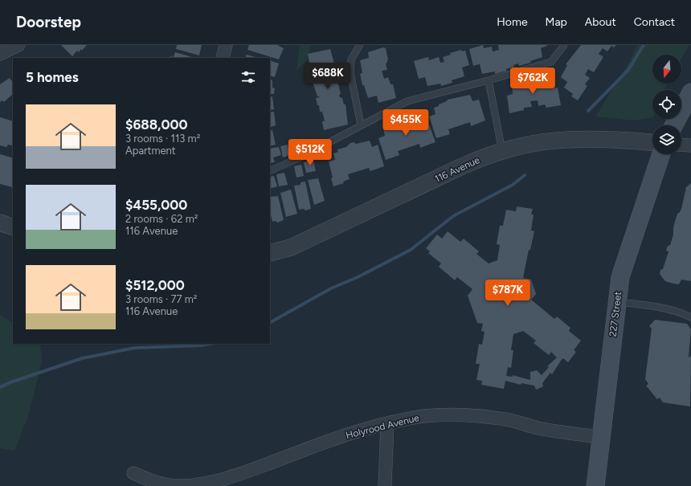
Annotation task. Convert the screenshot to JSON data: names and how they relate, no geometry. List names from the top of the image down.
{
  "streets": {
    "main road": ["227 Street"],
    "street": ["116 Avenue", "Holyrood Avenue"]
  },
  "crossings": [
    ["227 Street", "Holyrood Avenue"]
  ],
  "north": "bottom",
  "page": {
    "header": "Doorstep",
    "nav": [
      "Home",
      "Map",
      "About",
      "Contact"
    ],
    "heading": "5 homes",
    "price": [
      "$688K",
      "$762K",
      "$455K",
      "$512K",
      "$787K"
    ],
    "list": [
      {
        "name": "$688,000",
        "note": "3 rooms · 113 m² · Apartment"
      },
      {
        "name": "$455,000",
        "note": "2 rooms · 62 m² · 116 Avenue"
      },
      {
        "name": "$512,000",
        "note": "3 rooms · 77 m² · 116 Avenue"
      }
    ]
  }
}
